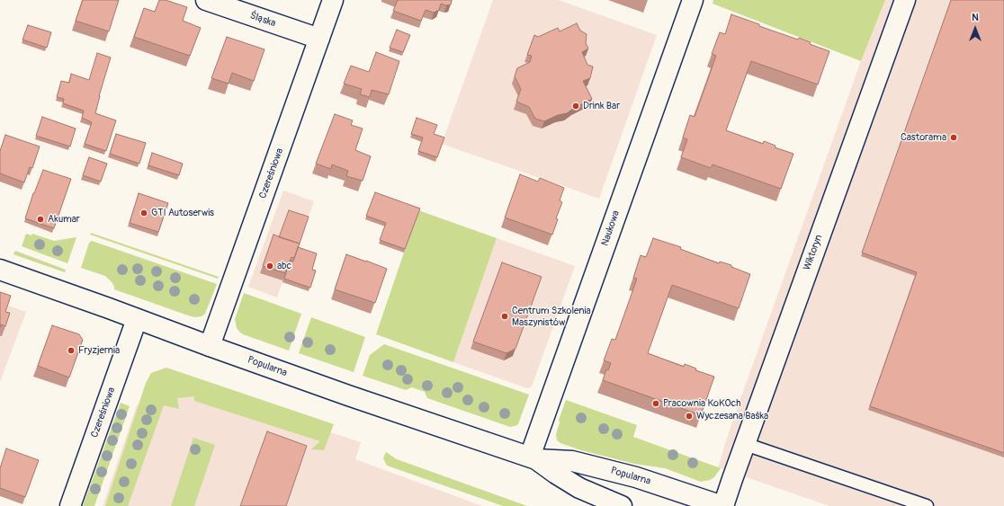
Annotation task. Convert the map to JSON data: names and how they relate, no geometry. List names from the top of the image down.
{
  "streets": {
    "street": [
      "Śląska",
      "Czereśniowa",
      "Naukowa",
      "Wiktoryn",
      "Popularna"
    ]
  },
  "crossings": [
    ["Śląska", "Czereśniowa"],
    ["Czereśniowa", "Popularna"],
    ["Naukowa", "Popularna"],
    ["Wiktoryn", "Popularna"]
  ],
  "places": [
    "Drink Bar",
    "Castorama",
    "GTI Autoserwis",
    "Akumar",
    "abc",
    "Centrum Szkolenia Maszynistów",
    "Fryzjernia",
    "Pracownia KoKOch",
    "Wyczesana Baśka"
  ],
  "north": "top"
}
